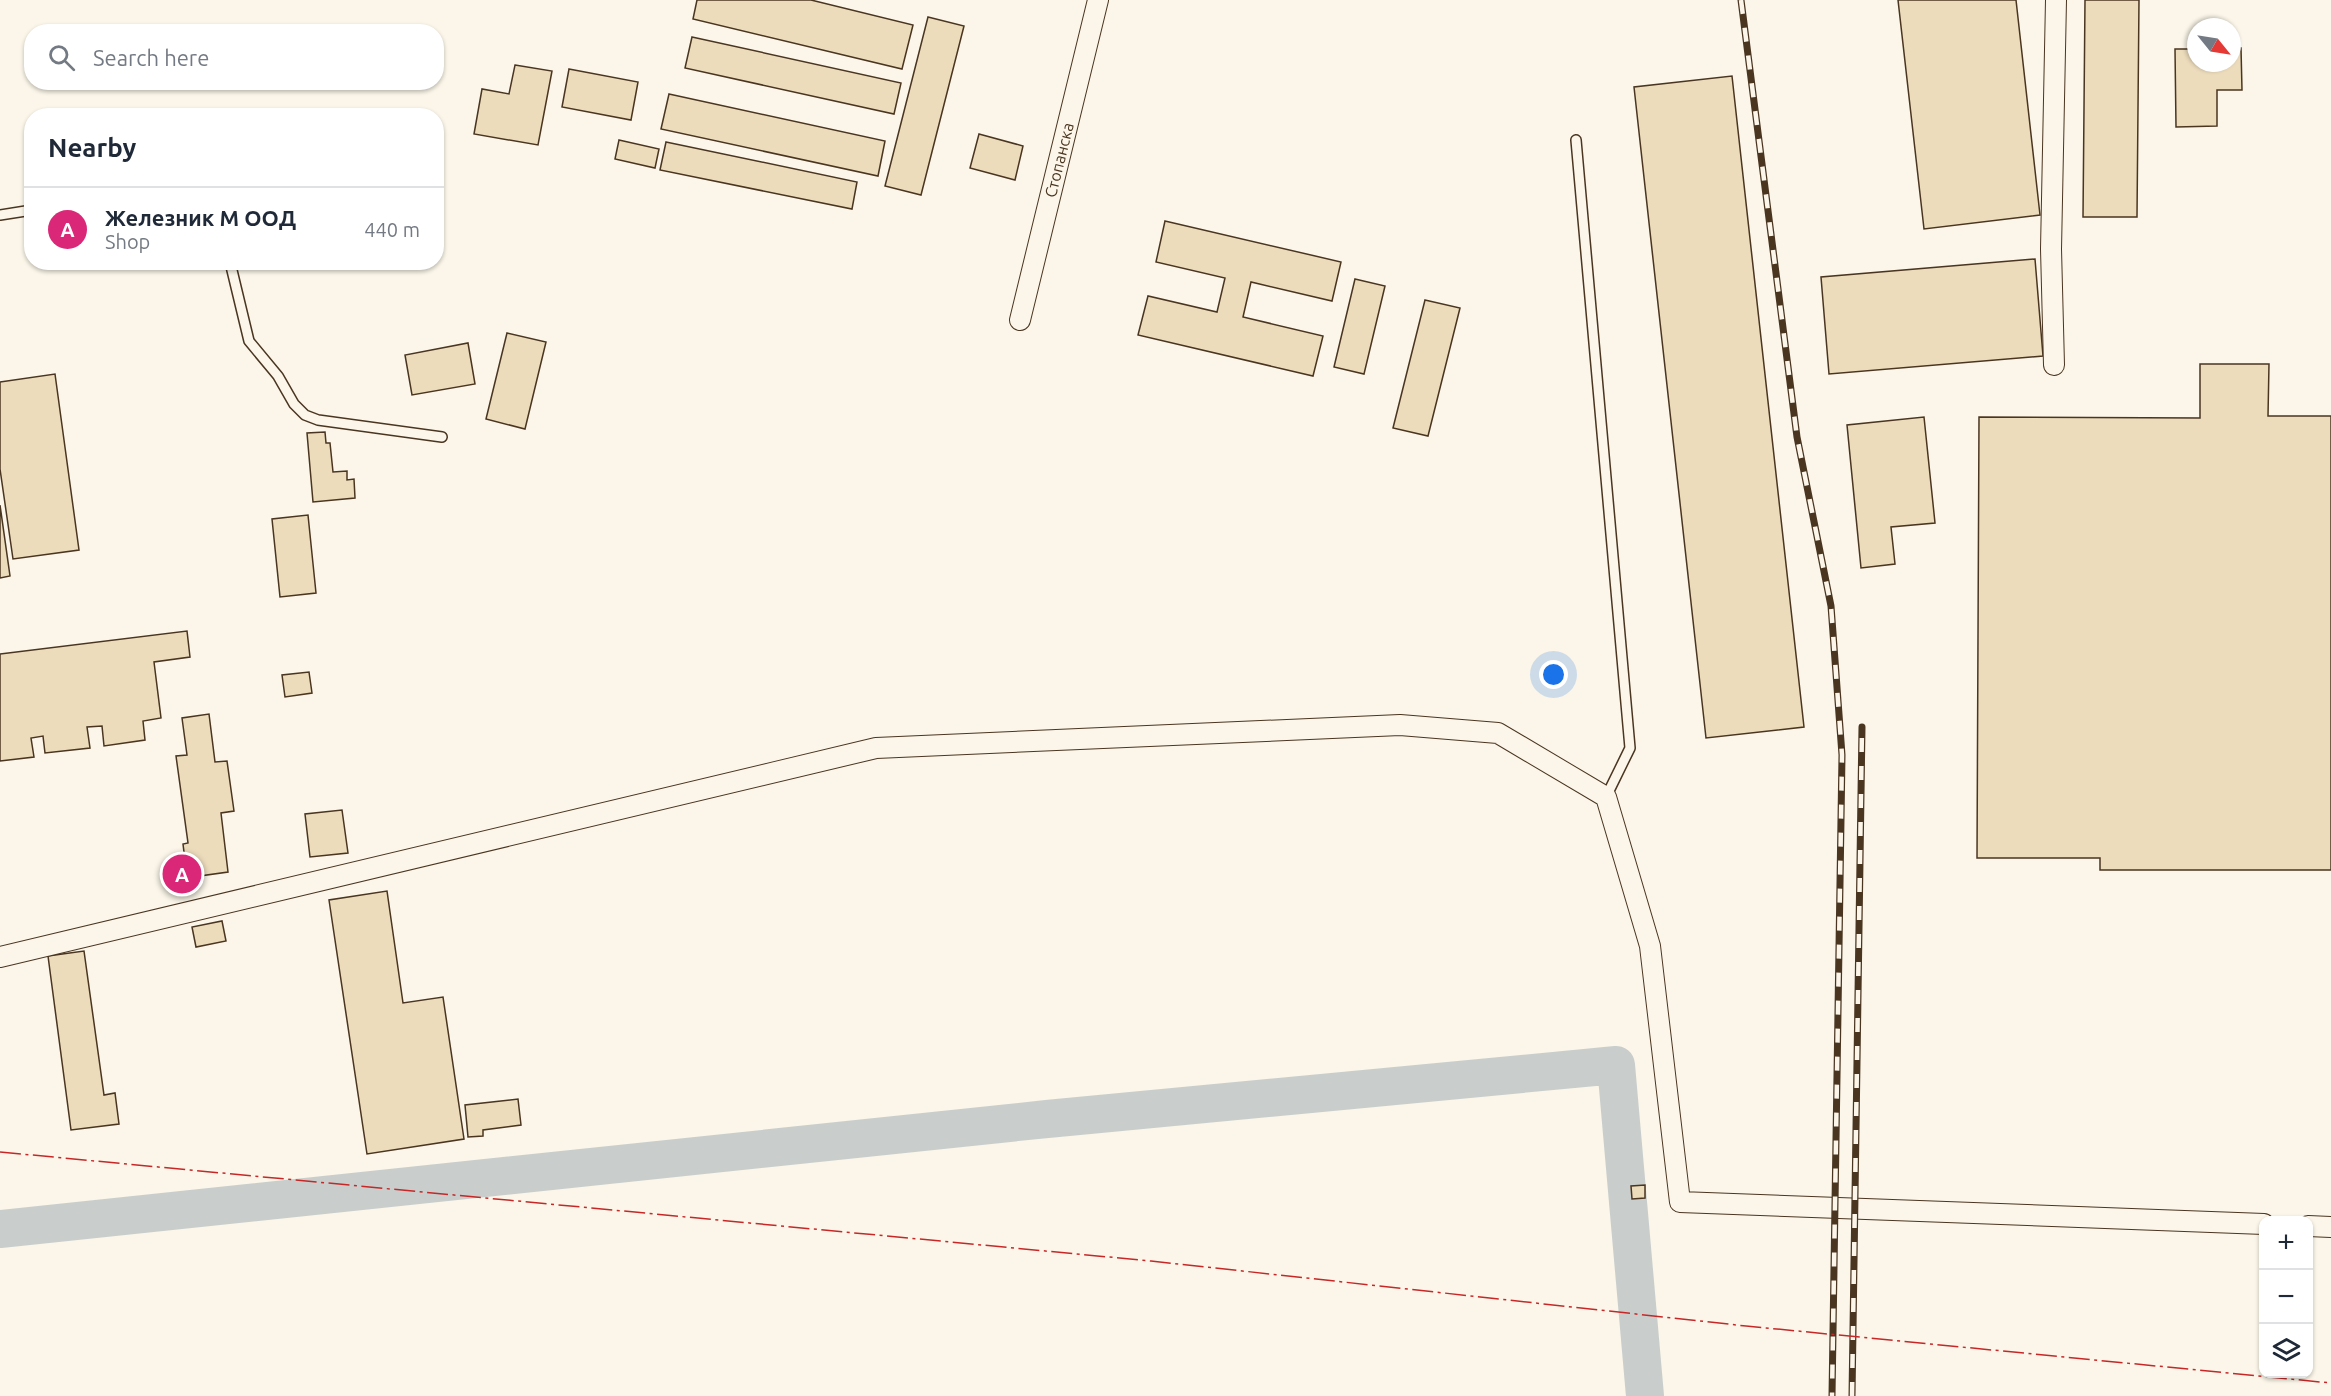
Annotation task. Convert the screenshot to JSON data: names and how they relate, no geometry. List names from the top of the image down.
{
  "streets": {
    "street": ["Стопанска"]
  },
  "north": "bottom right",
  "page": {
    "search": "Search here",
    "heading": "Nearby",
    "list": [
      {
        "mark": "A",
        "name": "Железник М ООД",
        "note": "Shop",
        "value": "440 m"
      }
    ],
    "pins": "A",
    "map_buttons": ["+", "−"]
  }
}
